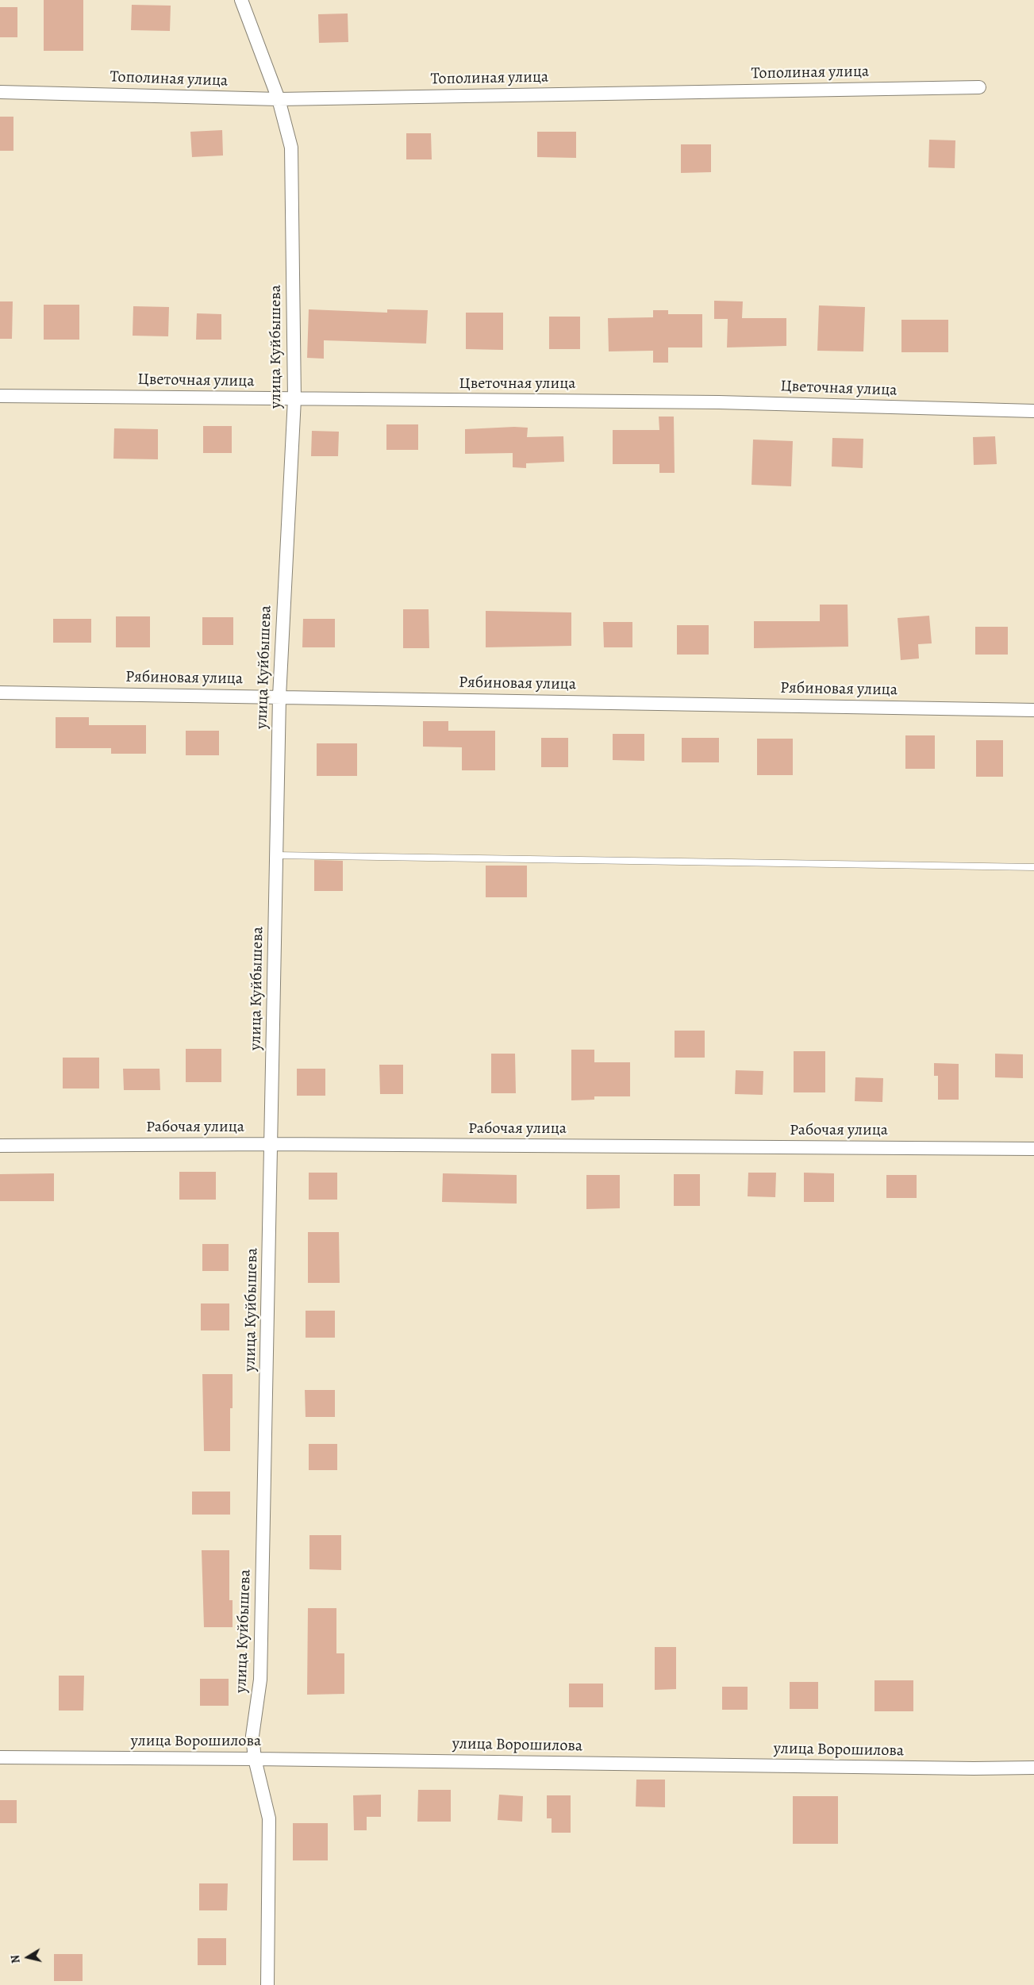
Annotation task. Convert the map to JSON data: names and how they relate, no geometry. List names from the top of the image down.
{
  "streets": {
    "street": [
      "Тополиная улица",
      "улица Куйбышева",
      "Цветочная улица",
      "Рябиновая улица",
      "Рабочая улица",
      "улица Ворошилова"
    ]
  },
  "crossings": [
    ["Тополиная улица", "улица Куйбышева"],
    ["улица Куйбышева", "Цветочная улица"],
    ["улица Куйбышева", "Рябиновая улица"],
    ["улица Куйбышева", "Рабочая улица"],
    ["улица Куйбышева", "улица Ворошилова"]
  ],
  "north": "left"
}
